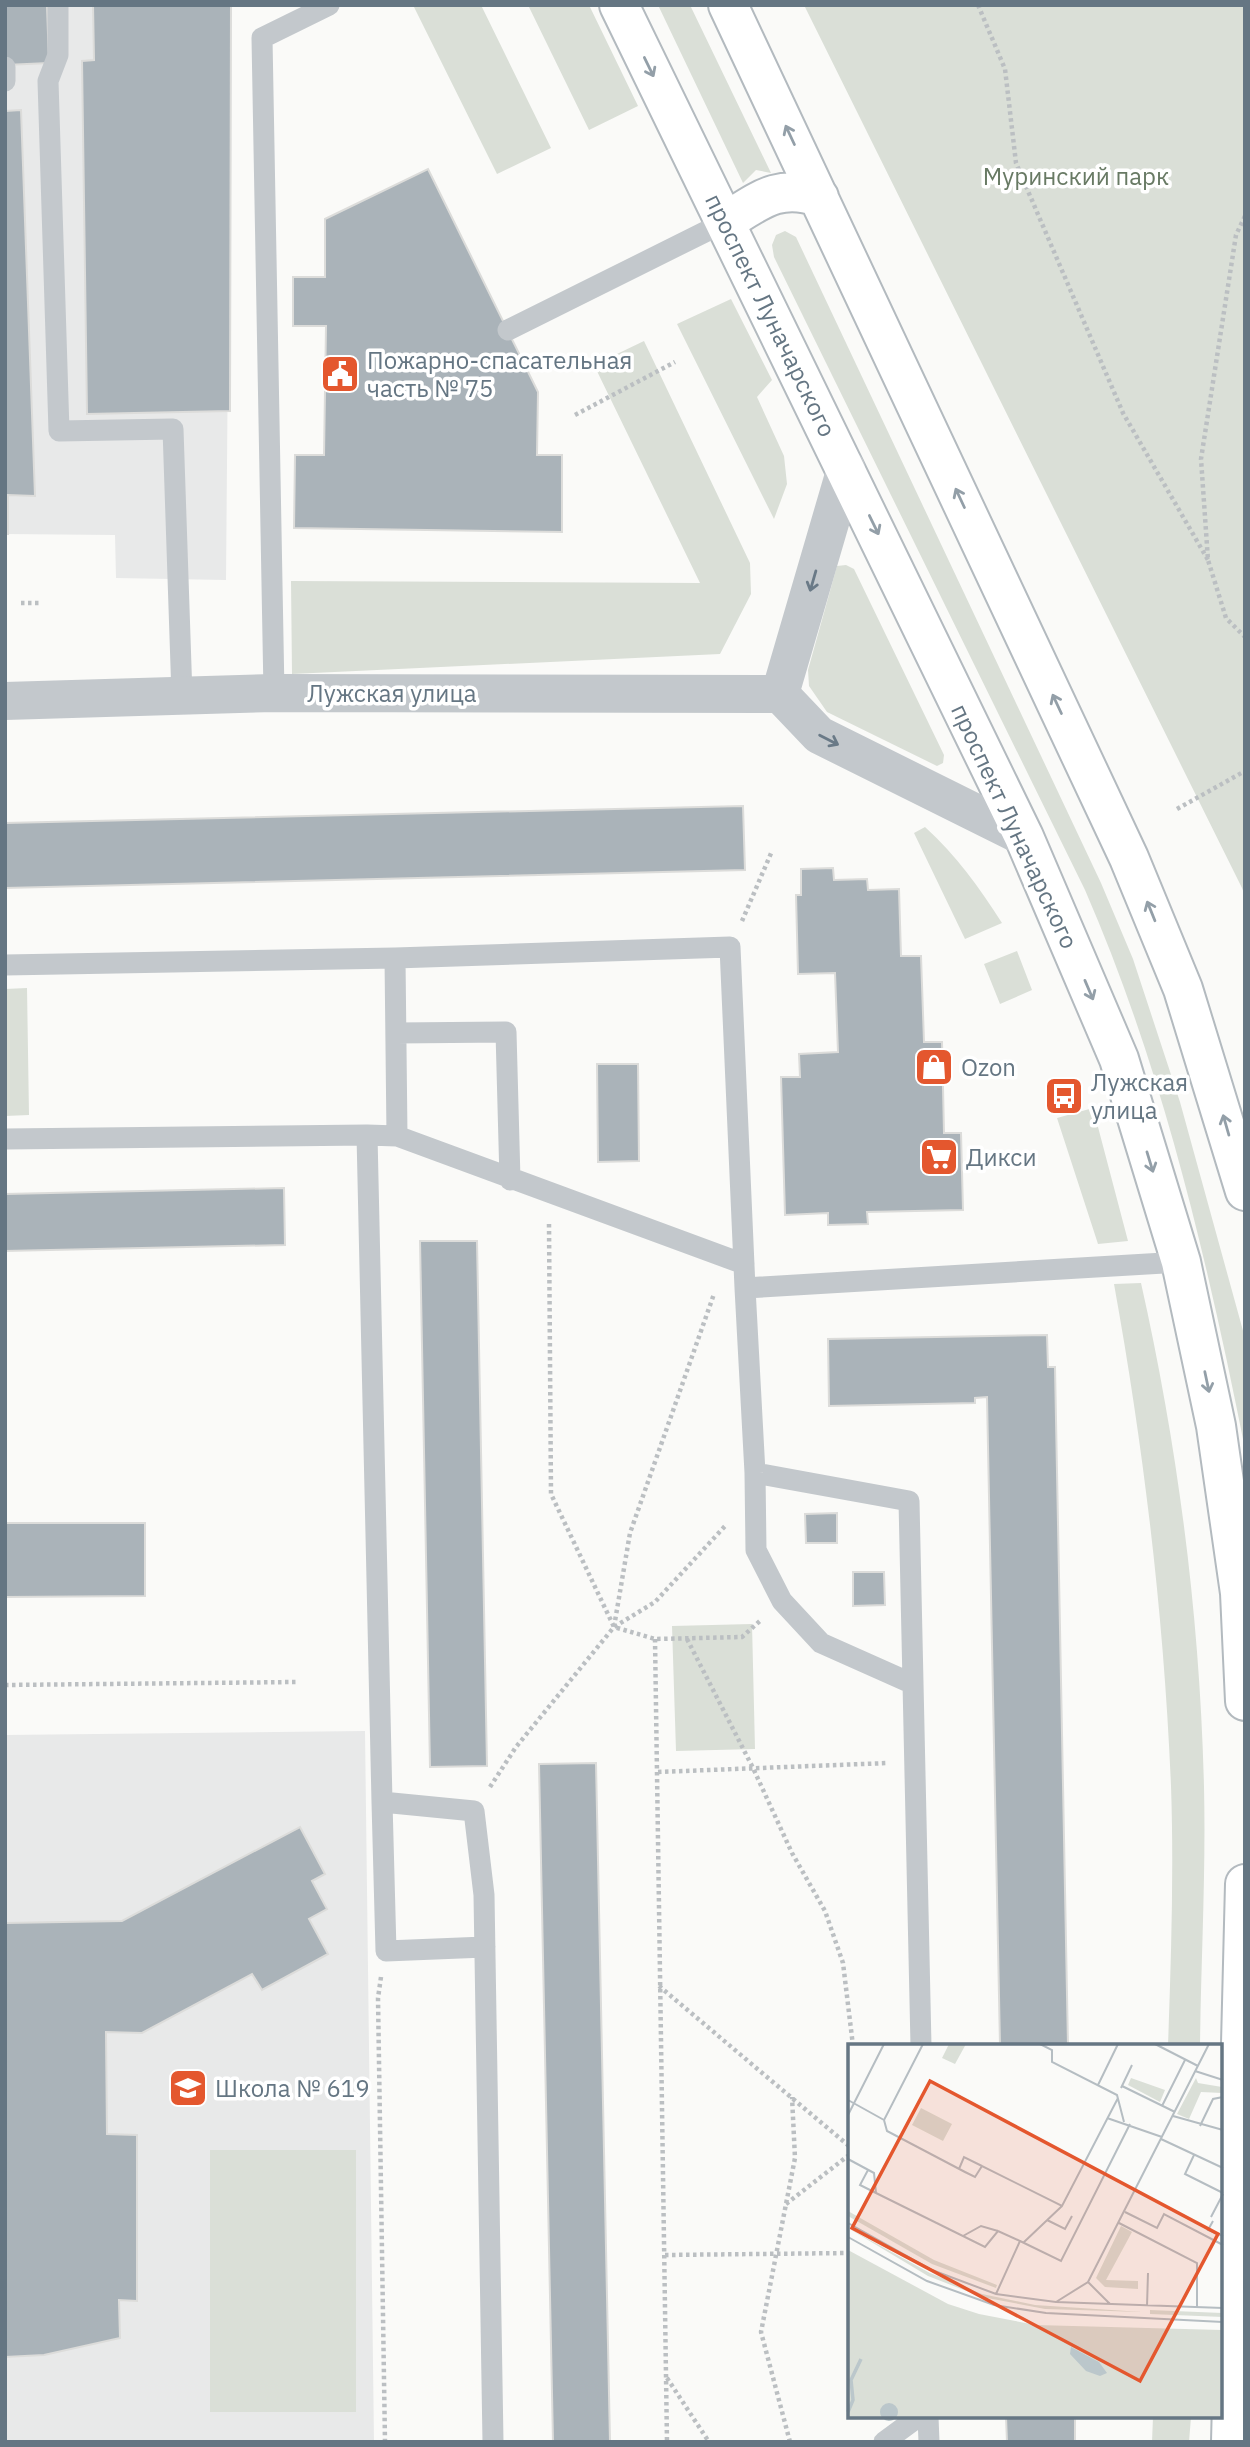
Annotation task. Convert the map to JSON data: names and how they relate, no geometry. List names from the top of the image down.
{
  "streets": {
    "main road": ["проспект Луначарского"],
    "street": ["Лужская улица"]
  },
  "parks": ["Муринский парк"],
  "places": {
    "public building": ["Пожарно-спасательная часть № 75"],
    "shop": ["Ozon"],
    "bus stop": ["Лужская улица"],
    "supermarket": ["Дикси"],
    "school or university": ["Школа № 619"]
  }
}
